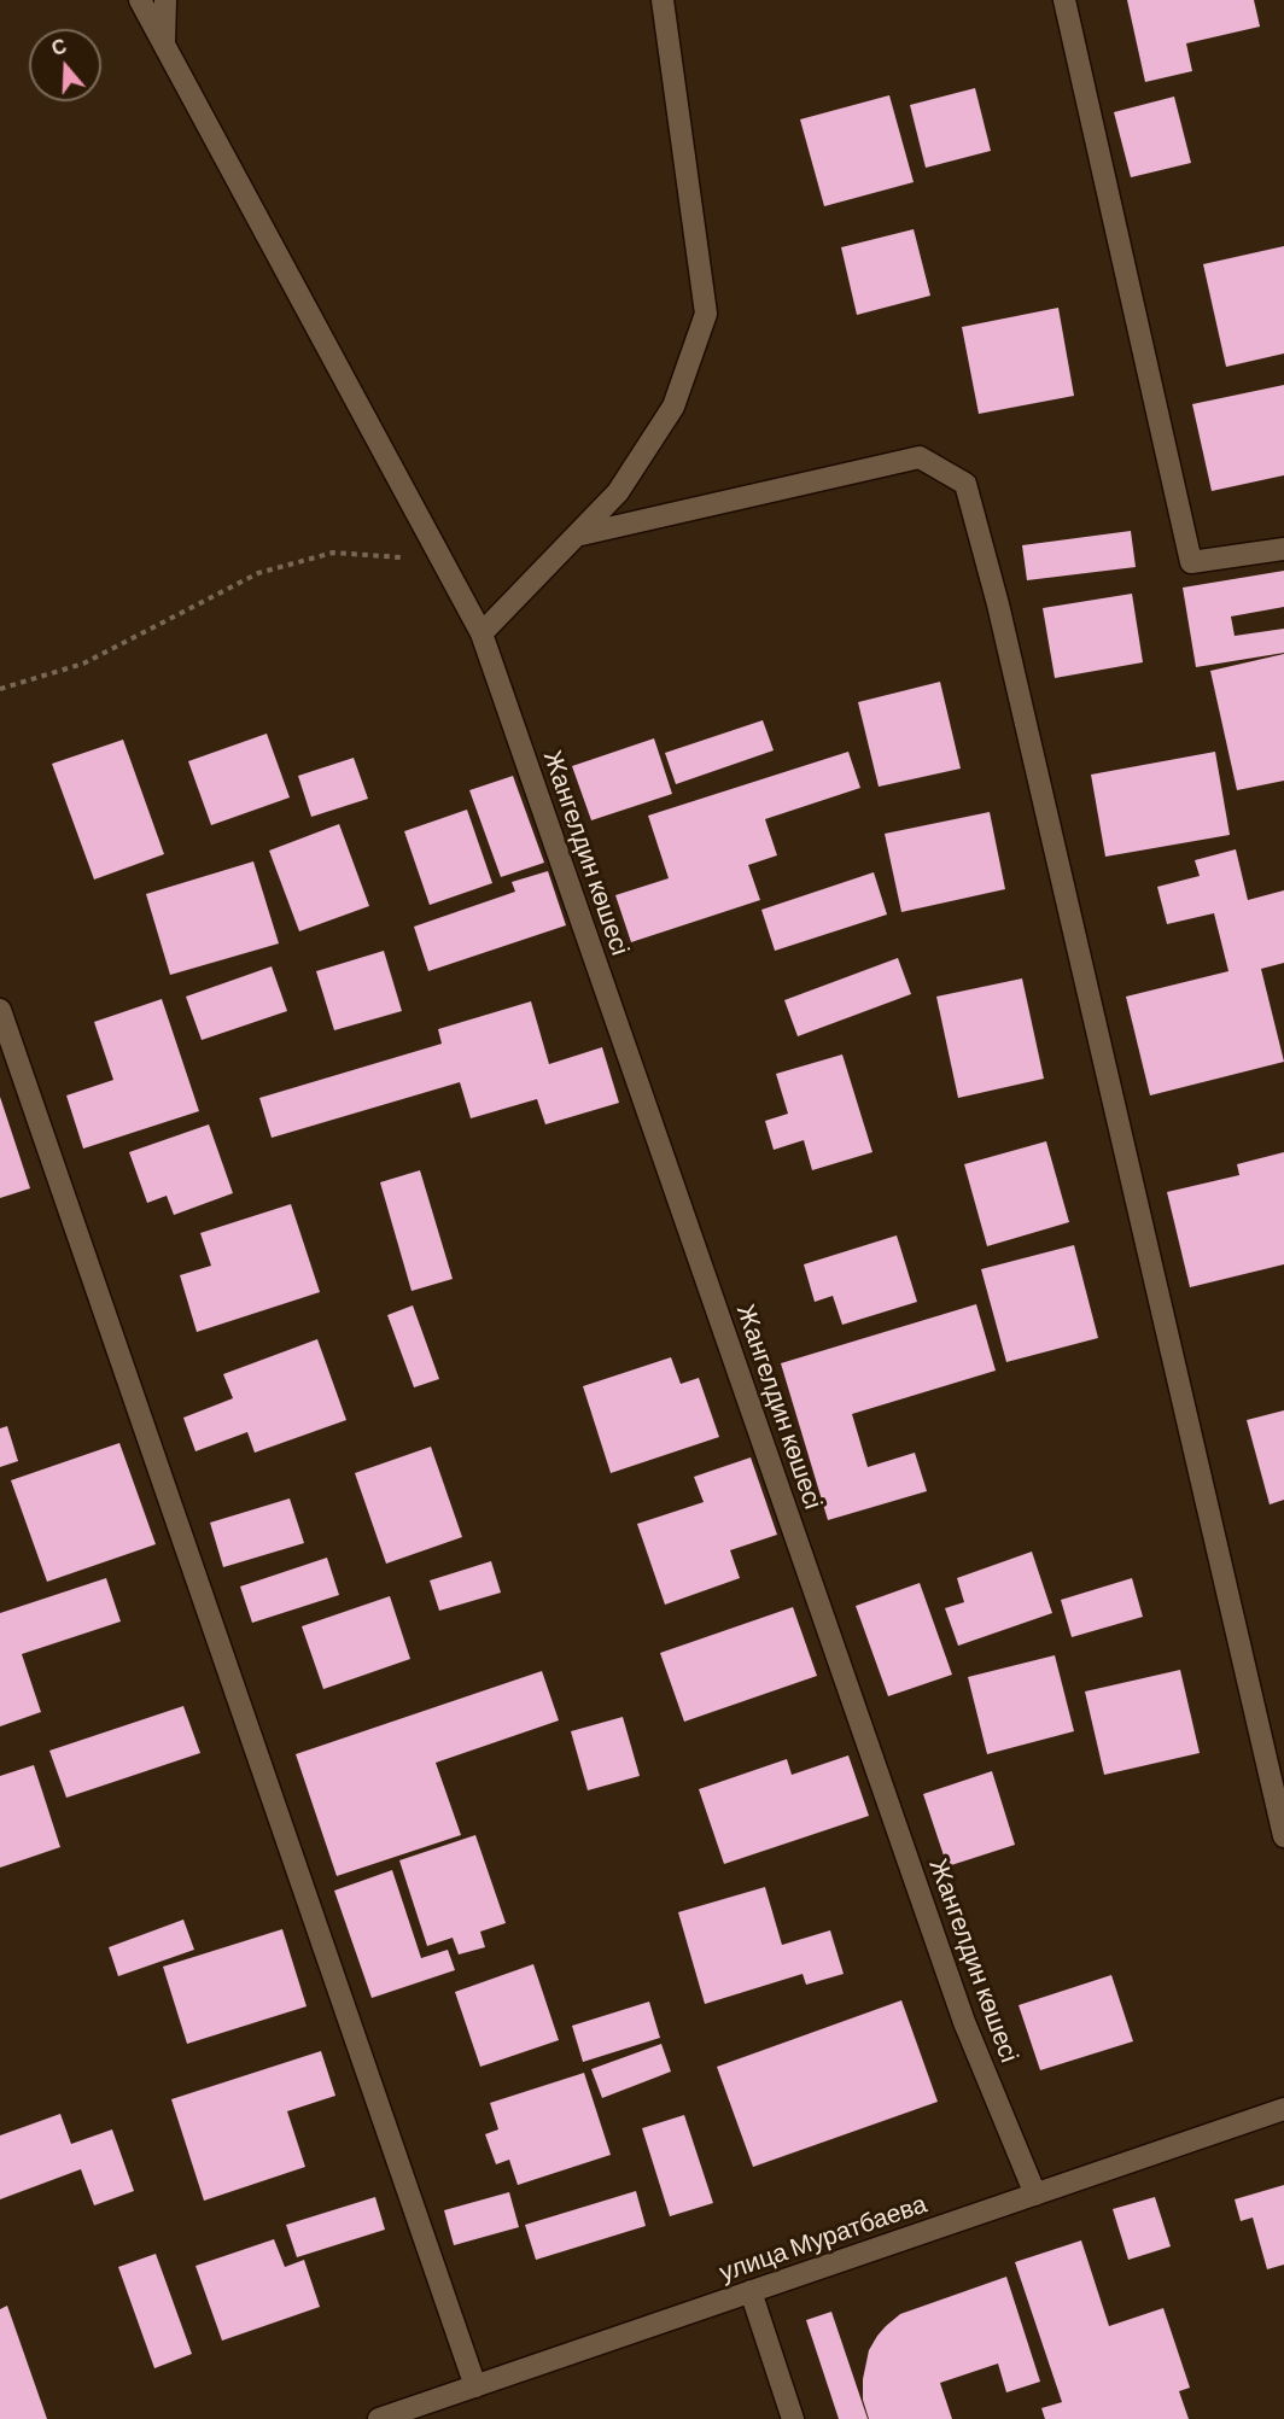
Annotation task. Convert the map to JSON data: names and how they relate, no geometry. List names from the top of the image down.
{
  "streets": {
    "street": ["Жангелдин көшесі", "улица Муратбаева"]
  },
  "crossings": [
    ["Жангелдин көшесі", "улица Муратбаева"]
  ],
  "north": "top"
}
